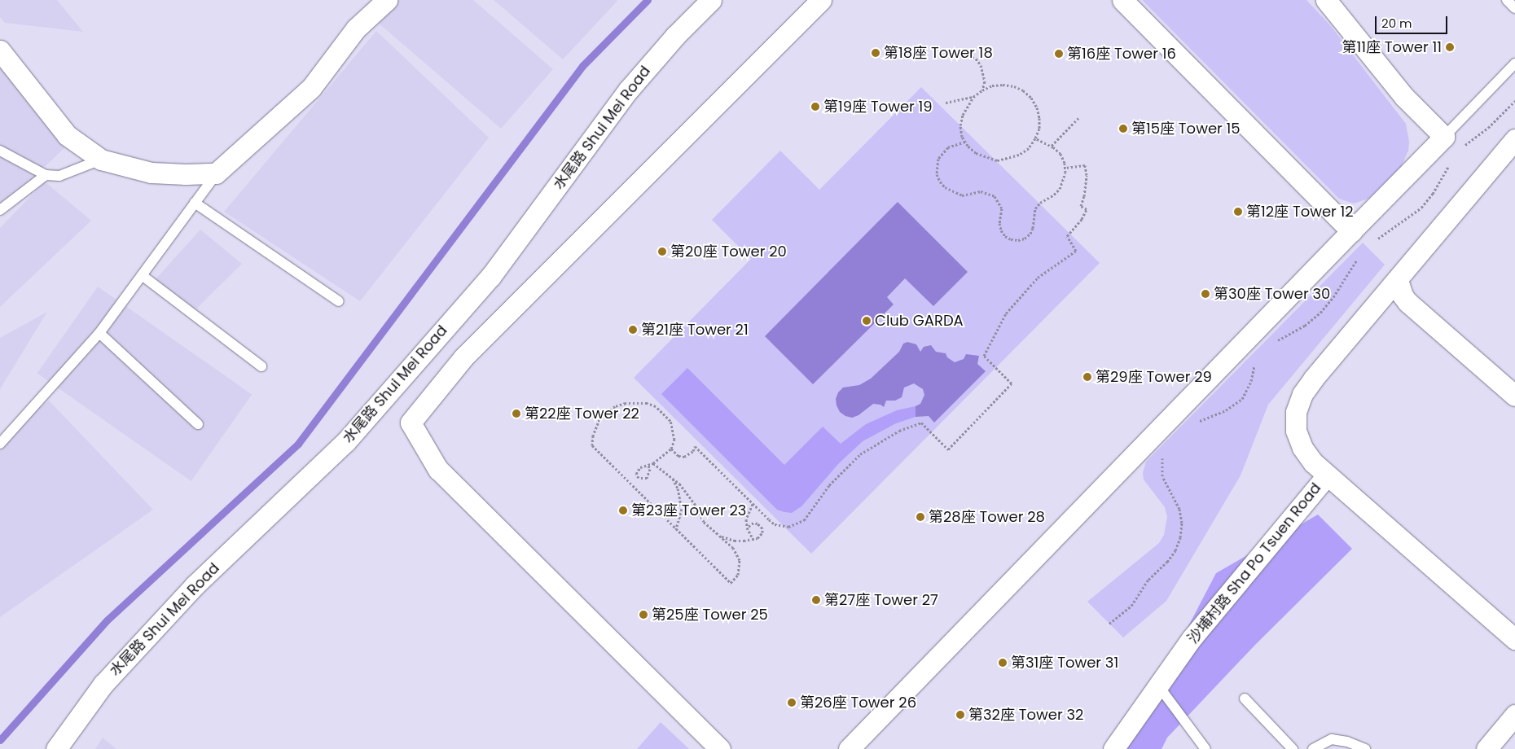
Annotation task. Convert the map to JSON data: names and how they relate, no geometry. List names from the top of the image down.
{
  "streets": {
    "street": ["水尾路 Shui Mei Road", "沙埔村路 Sha Po Tsuen Road"]
  },
  "places": [
    "第11座 Tower 11",
    "第18座 Tower 18",
    "第16座 Tower 16",
    "第19座 Tower 19",
    "第15座 Tower 15",
    "第12座 Tower 12",
    "第20座 Tower 20",
    "第30座 Tower 30",
    "Club GARDA",
    "第21座 Tower 21",
    "第29座 Tower 29",
    "第22座 Tower 22",
    "第23座 Tower 23",
    "第28座 Tower 28",
    "第27座 Tower 27",
    "第25座 Tower 25",
    "第31座 Tower 31",
    "第26座 Tower 26",
    "第32座 Tower 32"
  ],
  "scale_bar": "20 m"
}
